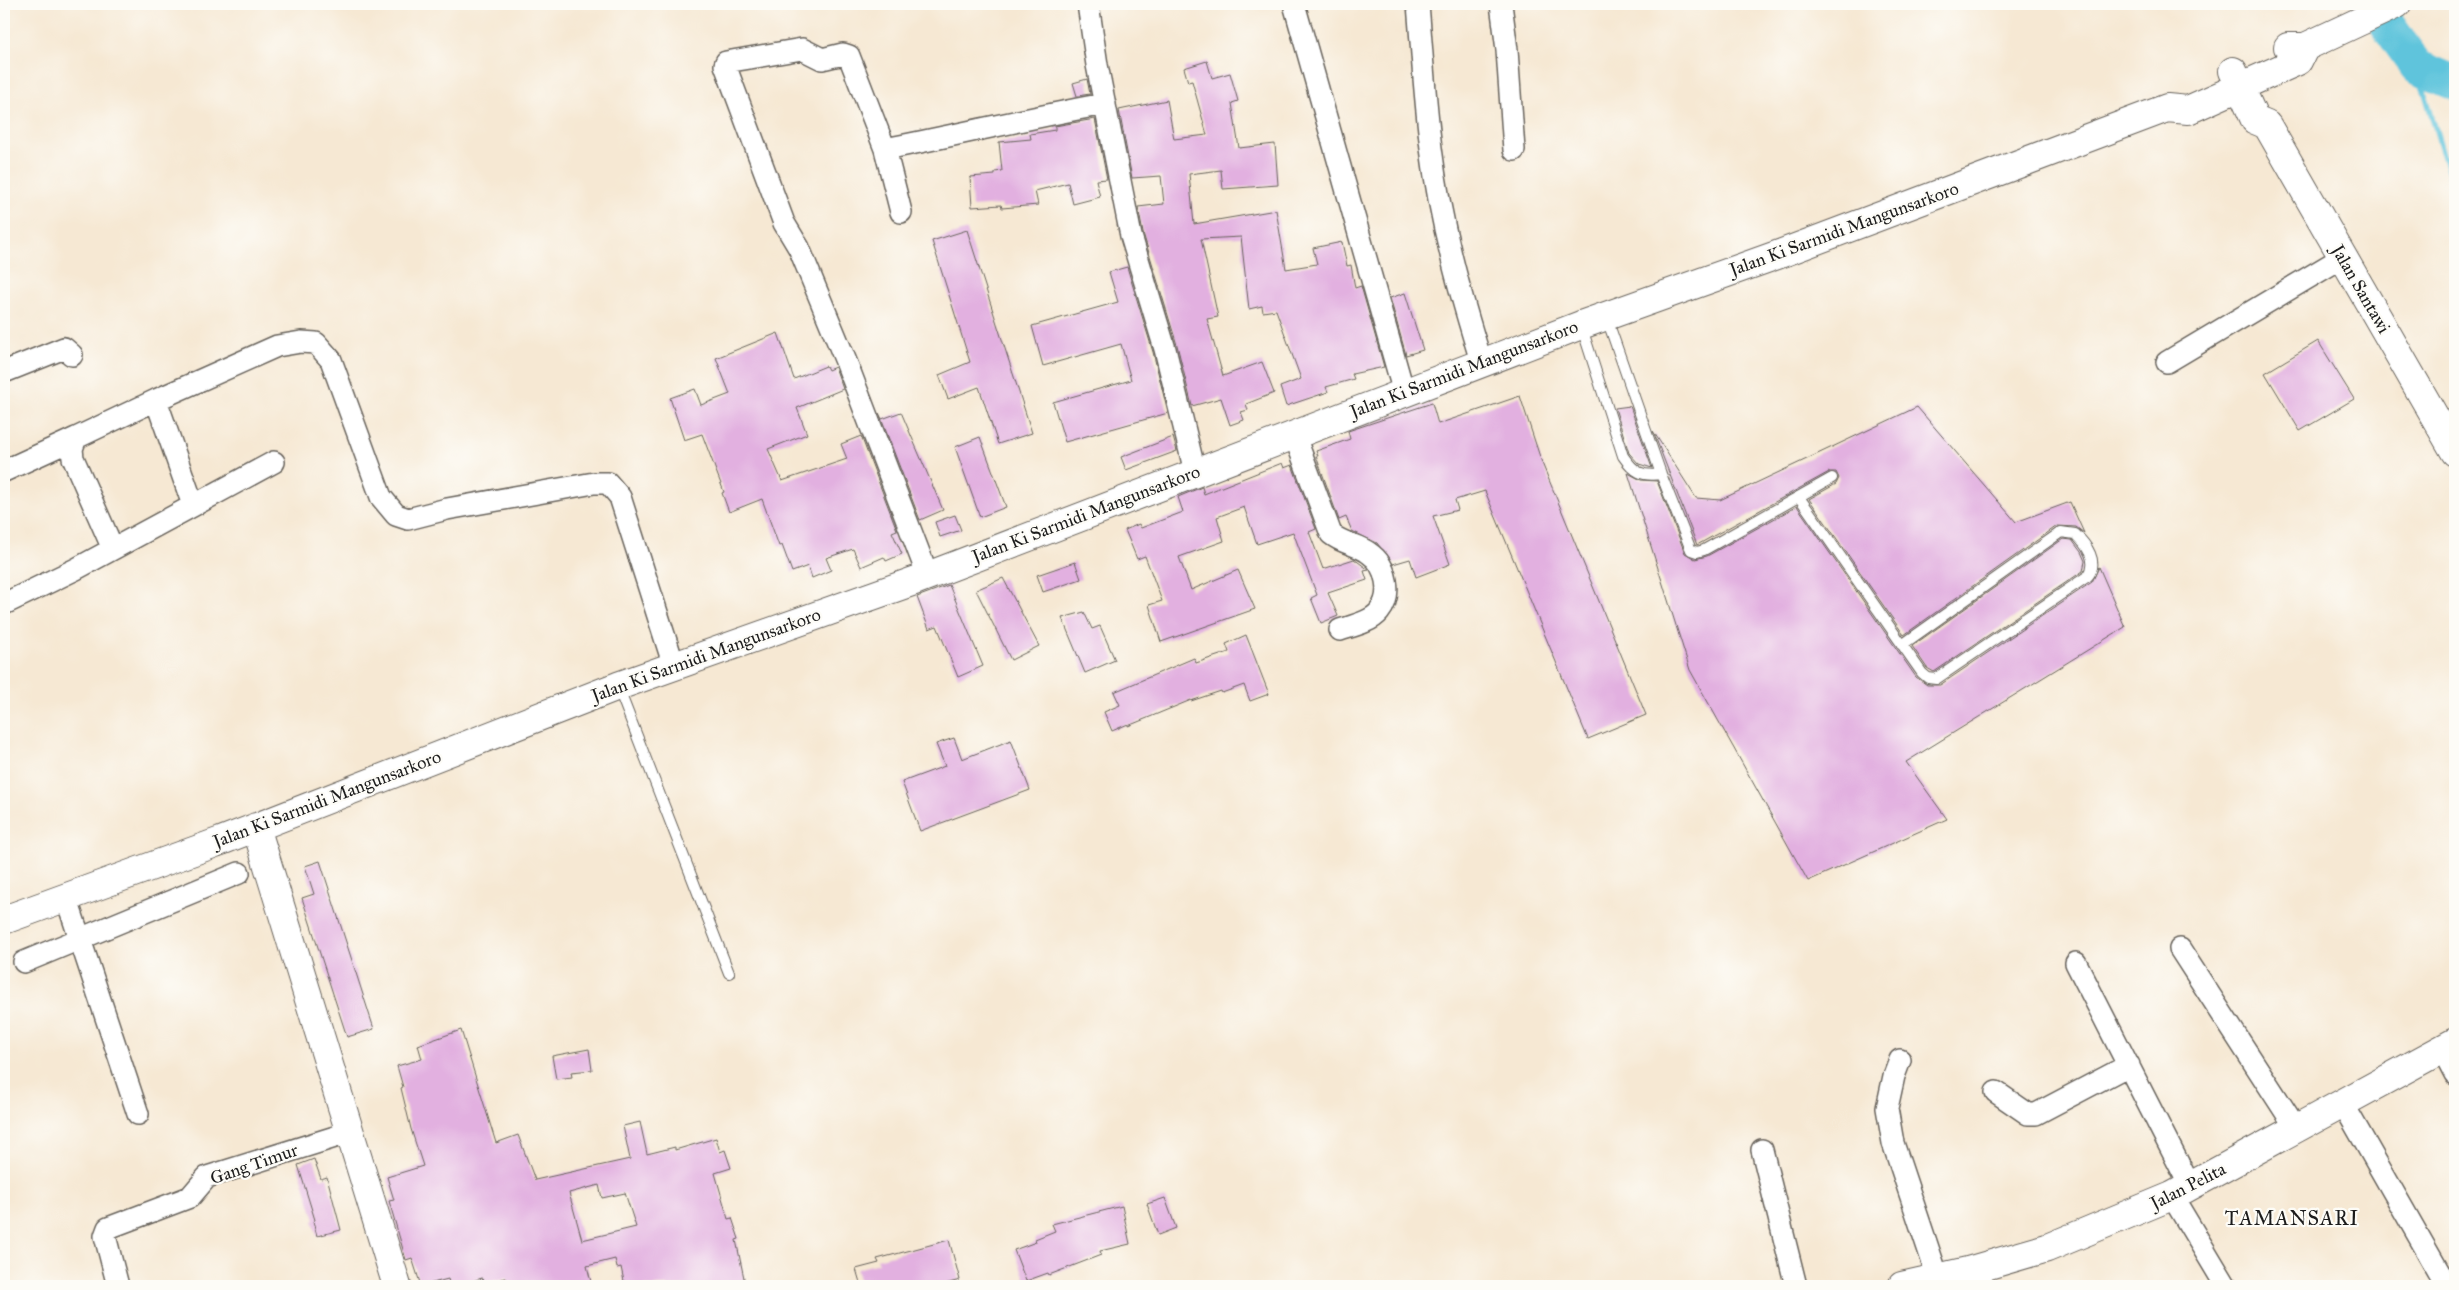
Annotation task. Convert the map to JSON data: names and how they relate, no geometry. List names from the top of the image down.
{
  "streets": {
    "main road": ["Jalan Ki Sarmidi Mangunsarkoro", "Jalan Santawi", "Jalan Pelita"],
    "street": ["Gang Timur"]
  },
  "crossings": [
    ["Jalan Ki Sarmidi Mangunsarkoro", "Jalan Santawi"]
  ],
  "districts": ["TAMANSARI"]
}
